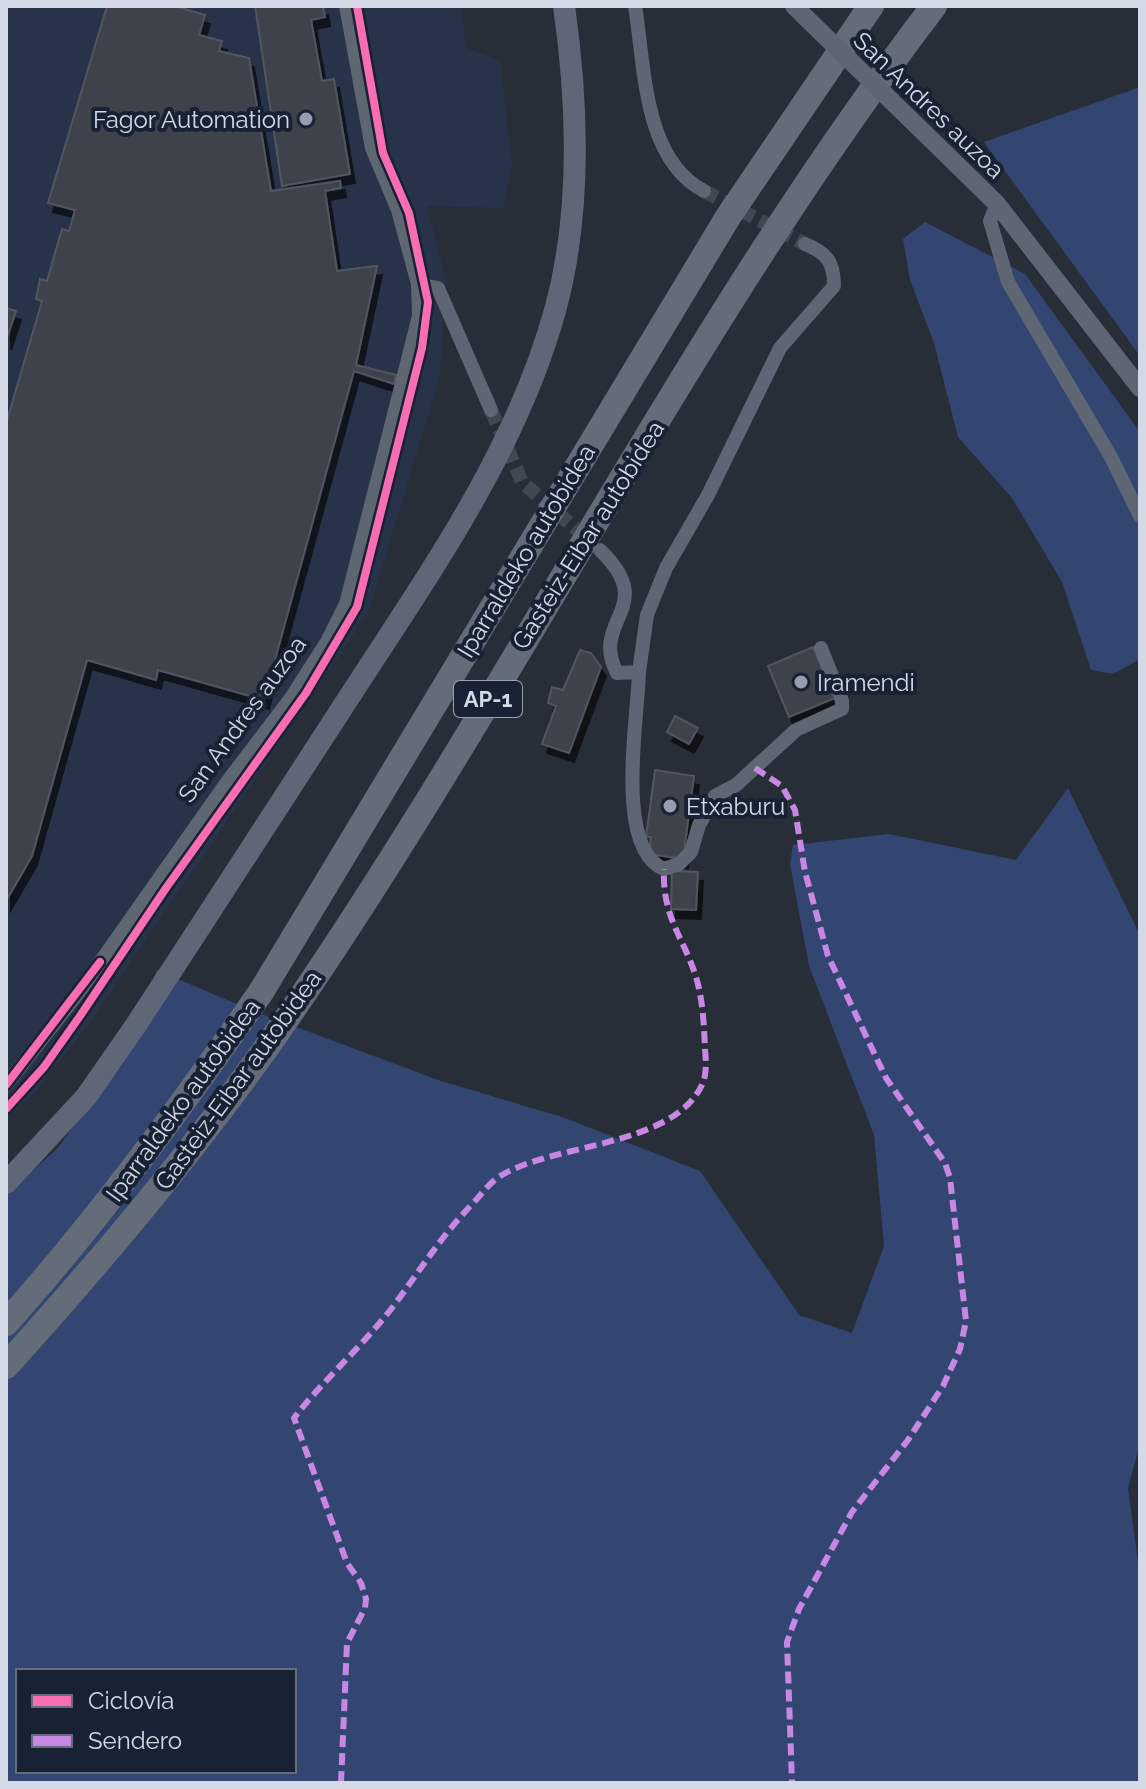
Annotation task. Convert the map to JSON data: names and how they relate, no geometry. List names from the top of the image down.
{
  "streets": {
    "highway": ["Gasteiz-Eibar autobidea", "Iparraldeko autobidea", "AP-1"],
    "street": ["San Andres auzoa"]
  },
  "places": ["Fagor Automation", "Iramendi", "Etxaburu"],
  "legend": ["Ciclovía", "Sendero"]
}
